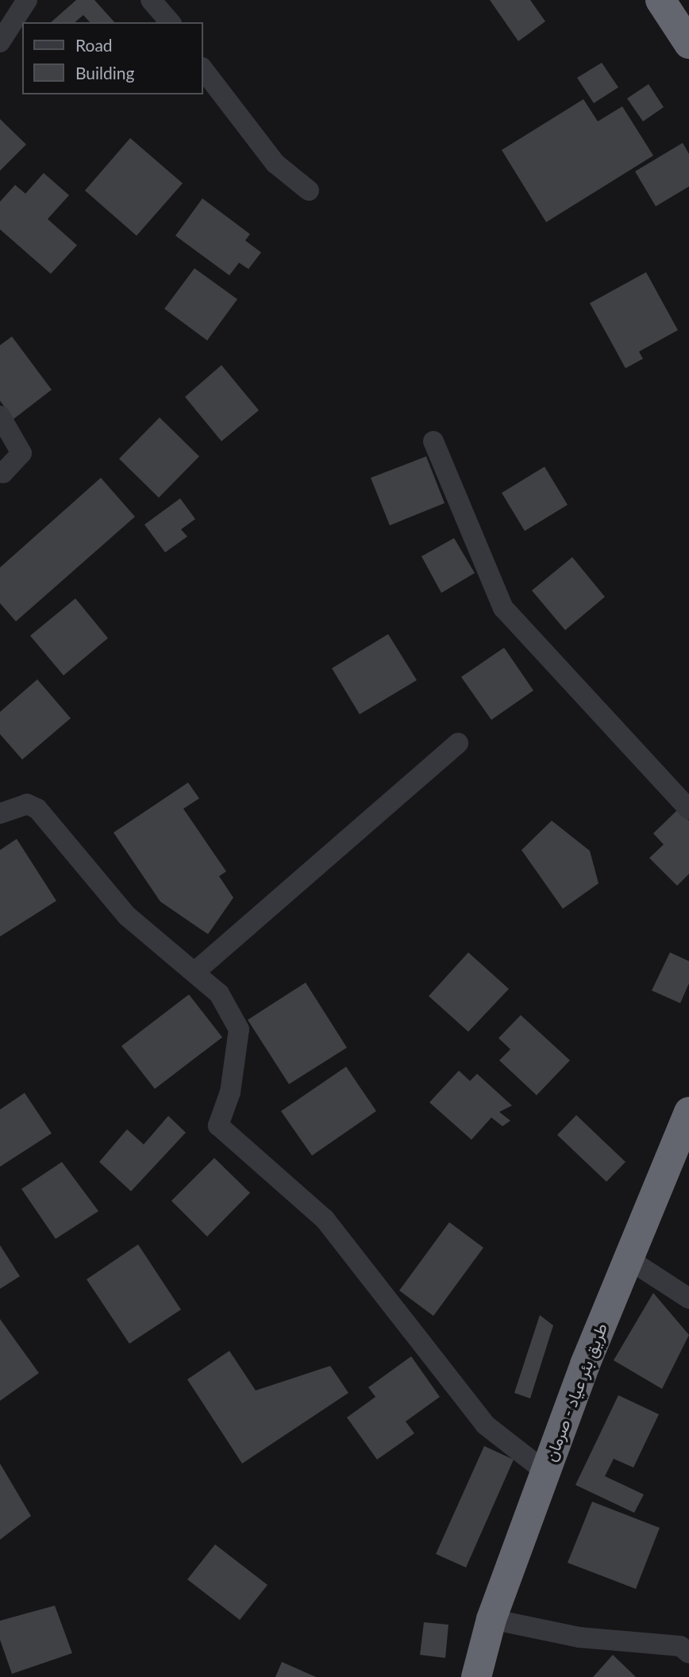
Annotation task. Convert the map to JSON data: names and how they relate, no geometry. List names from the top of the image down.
{
  "streets": {
    "highway": ["طريق بئر عياد - صرمان"]
  },
  "legend": ["Road", "Building"]
}
